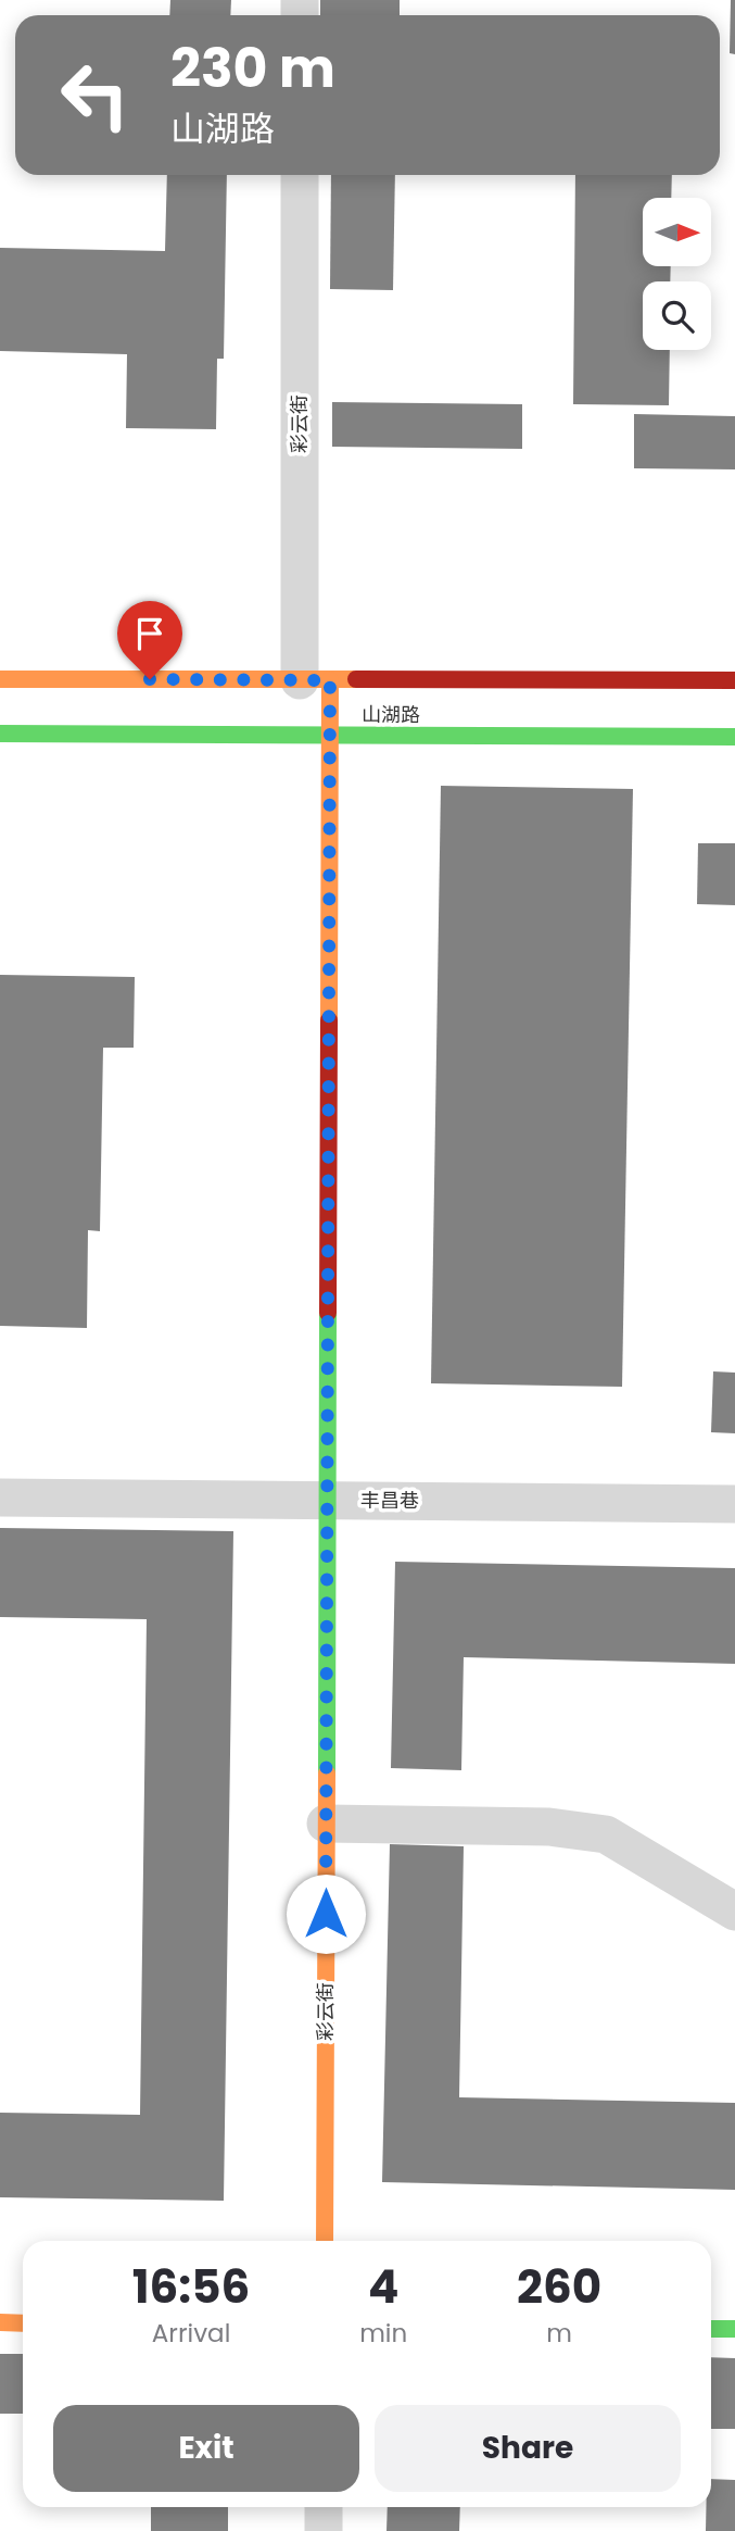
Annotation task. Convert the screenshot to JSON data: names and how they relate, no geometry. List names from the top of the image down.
{
  "streets": {
    "street": ["彩云街", "山湖路", "丰昌巷"]
  },
  "crossings": [
    ["彩云街", "山湖路"],
    ["彩云街", "丰昌巷"]
  ],
  "north": "right",
  "page": {
    "turn": ["230 m", "山湖路"],
    "eta": [
      "16:56",
      "Arrival",
      "4",
      "min",
      "260",
      "m"
    ],
    "buttons": ["Exit", "Share"]
  }
}
